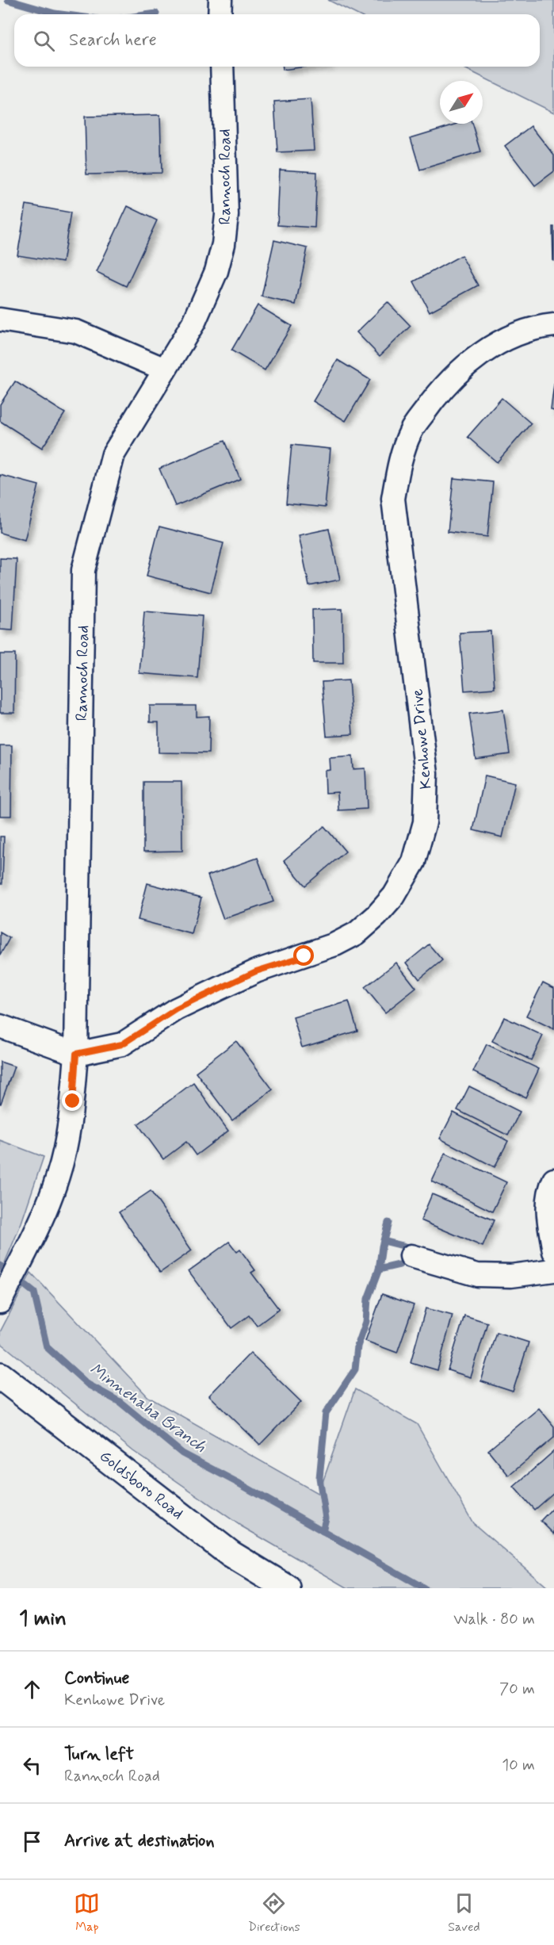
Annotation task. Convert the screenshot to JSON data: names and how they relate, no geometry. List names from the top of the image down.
{
  "streets": {
    "main road": ["Goldsboro Road"],
    "street": ["Rannoch Road", "Kenhowe Drive"]
  },
  "crossings": [
    ["Rannoch Road", "Kenhowe Drive"]
  ],
  "water": ["Minnehaha Branch"],
  "north": "top right",
  "page": {
    "search": "Search here",
    "heading": ["1 min", "Walk · 80 m"],
    "list": [
      ["Continue", "Kenhowe Drive", "70 m"],
      ["Turn left", "Rannoch Road", "10 m"],
      "Arrive at destination"
    ],
    "nav": ["Map", "Directions", "Saved"]
  }
}
